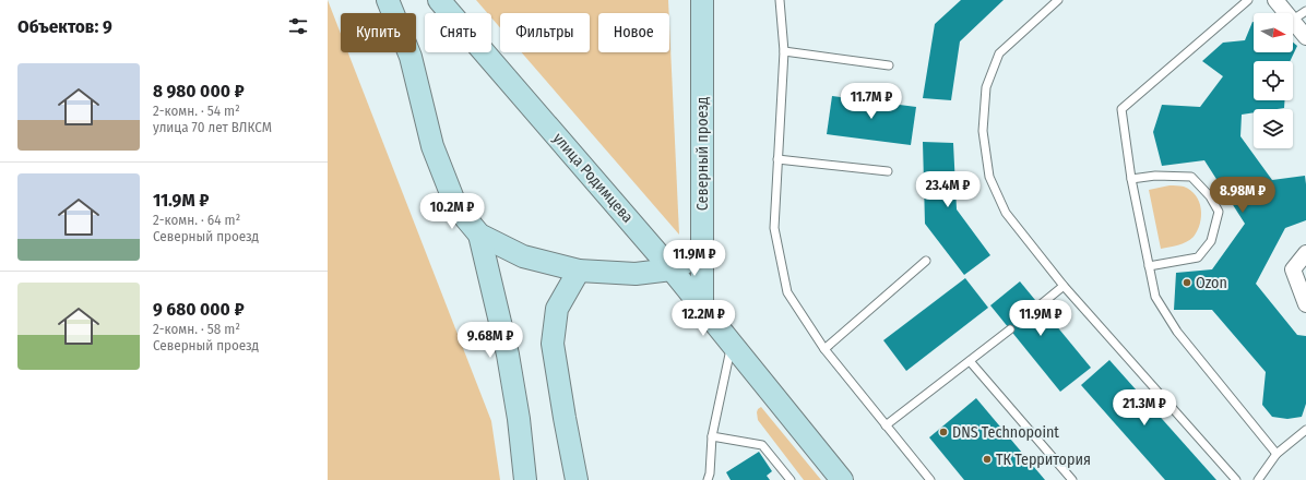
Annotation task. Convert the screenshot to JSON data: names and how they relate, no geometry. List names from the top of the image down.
{
  "streets": {
    "main road": ["Северный проезд", "улица Родимцева"]
  },
  "crossings": [
    ["Северный проезд", "улица Родимцева"]
  ],
  "places": ["Ozon", "DNS Technopoint", "ТК Территория"],
  "north": "right",
  "page": {
    "heading": "Объектов: 9",
    "chip": [
      "Купить",
      "Снять",
      "Фильтры",
      "Новое"
    ],
    "list": [
      {
        "name": "8 980 000 ₽",
        "note": "2-комн. · 54 m² · улица 70 лет ВЛКСМ"
      },
      {
        "name": "11.9M ₽",
        "note": "2-комн. · 64 m² · Северный проезд"
      },
      {
        "name": "9 680 000 ₽",
        "note": "2-комн. · 58 m² · Северный проезд"
      }
    ],
    "price": [
      "11.7M ₽",
      "23.4M ₽",
      "8.98M ₽",
      "10.2M ₽",
      "11.9M ₽",
      "12.2M ₽",
      "11.9M ₽",
      "9.68M ₽",
      "21.3M ₽"
    ]
  }
}
